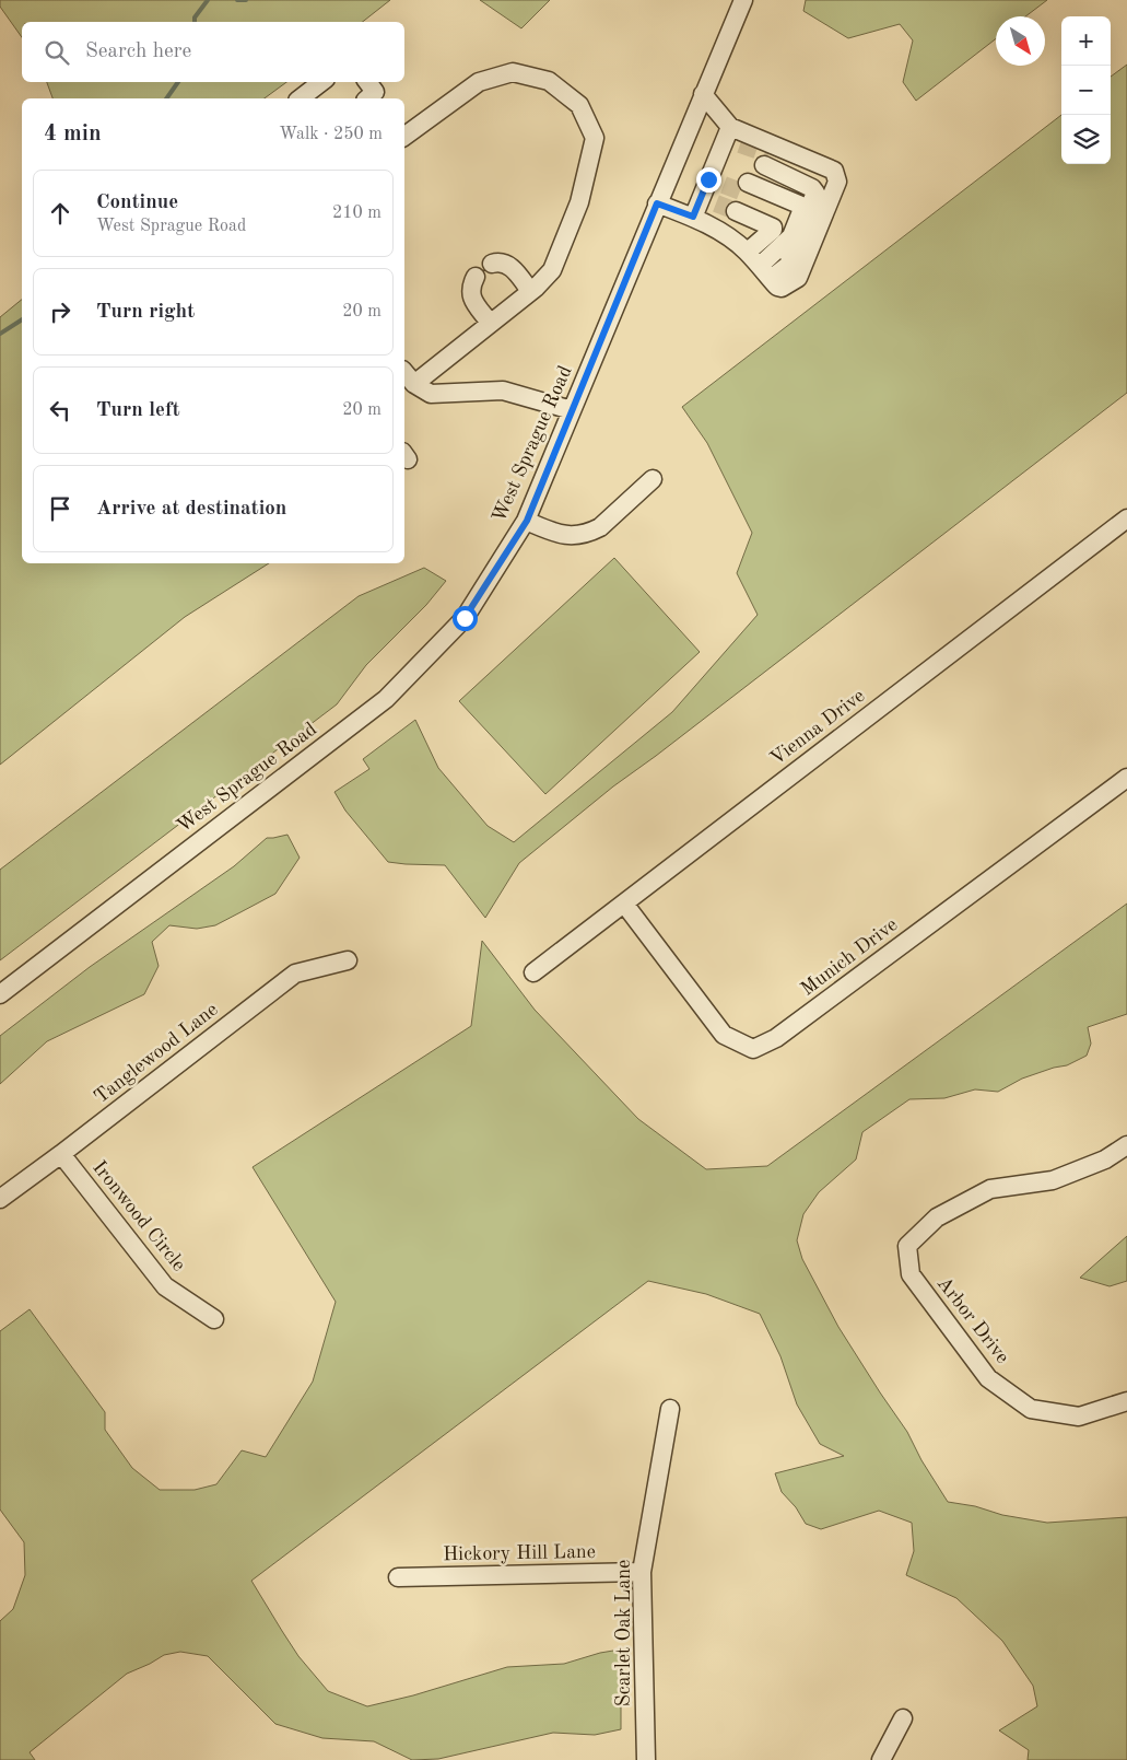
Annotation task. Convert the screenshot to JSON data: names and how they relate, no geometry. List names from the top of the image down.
{
  "streets": {
    "street": [
      "West Sprague Road",
      "Vienna Drive",
      "Munich Drive",
      "Tanglewood Lane",
      "Ironwood Circle",
      "Arbor Drive",
      "Hickory Hill Lane",
      "Scarlet Oak Lane"
    ]
  },
  "crossings": [
    ["Vienna Drive", "Munich Drive"],
    ["Tanglewood Lane", "Ironwood Circle"],
    ["Hickory Hill Lane", "Scarlet Oak Lane"]
  ],
  "north": "bottom right",
  "page": {
    "map_buttons": ["+", "−"],
    "search": "Search here",
    "heading": ["4 min", "Walk · 250 m"],
    "list": [
      ["Continue", "West Sprague Road", "210 m"],
      ["Turn right", "20 m"],
      ["Turn left", "20 m"],
      "Arrive at destination"
    ]
  }
}
